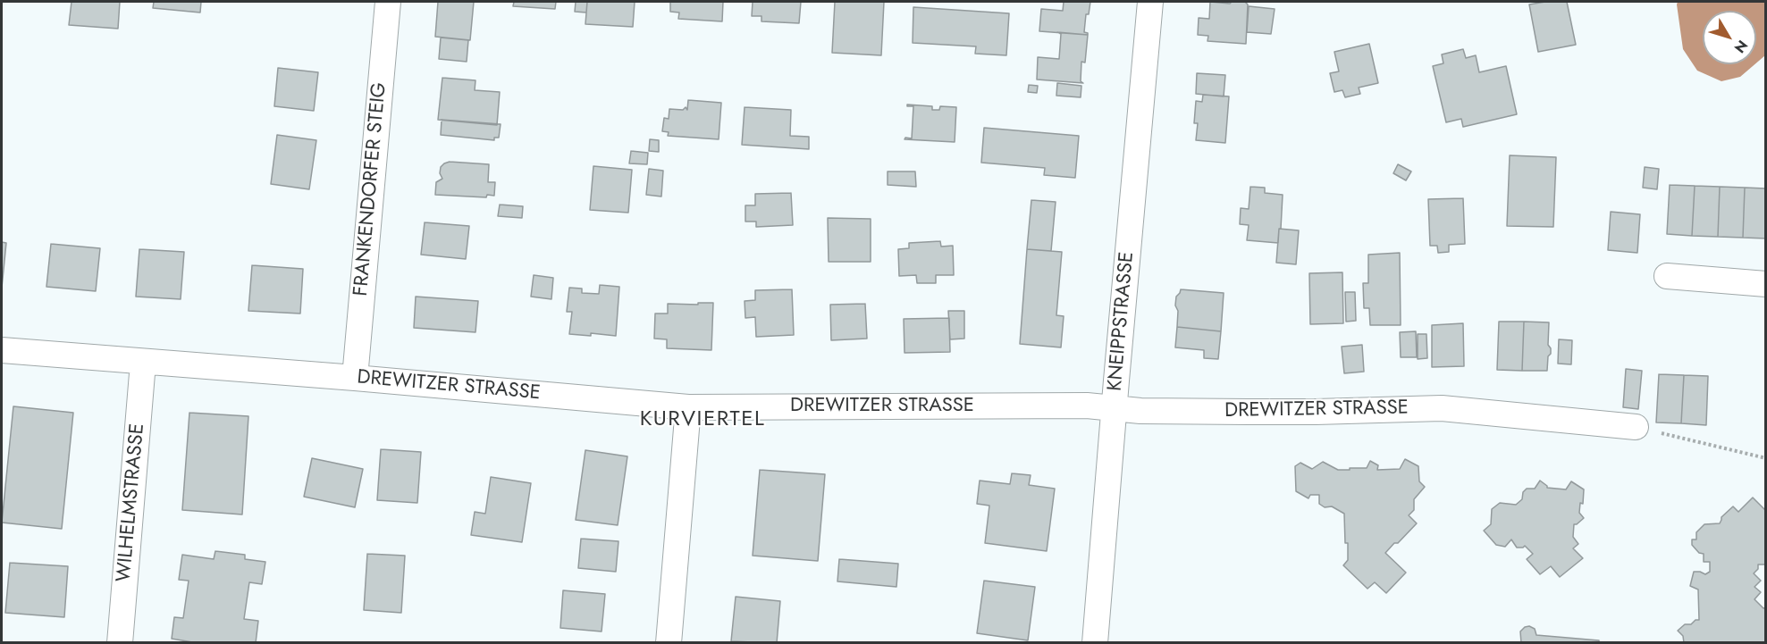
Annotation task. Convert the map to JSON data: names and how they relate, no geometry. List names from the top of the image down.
{
  "streets": {
    "street": [
      "FRANKENDORFER STEIG",
      "KNEIPPSTRASSE",
      "DREWITZER STRASSE",
      "WILHELMSTRASSE"
    ]
  },
  "crossings": [
    ["FRANKENDORFER STEIG", "DREWITZER STRASSE"],
    ["KNEIPPSTRASSE", "DREWITZER STRASSE"],
    ["DREWITZER STRASSE", "WILHELMSTRASSE"]
  ],
  "districts": ["KURVIERTEL"],
  "north": "bottom right"
}
